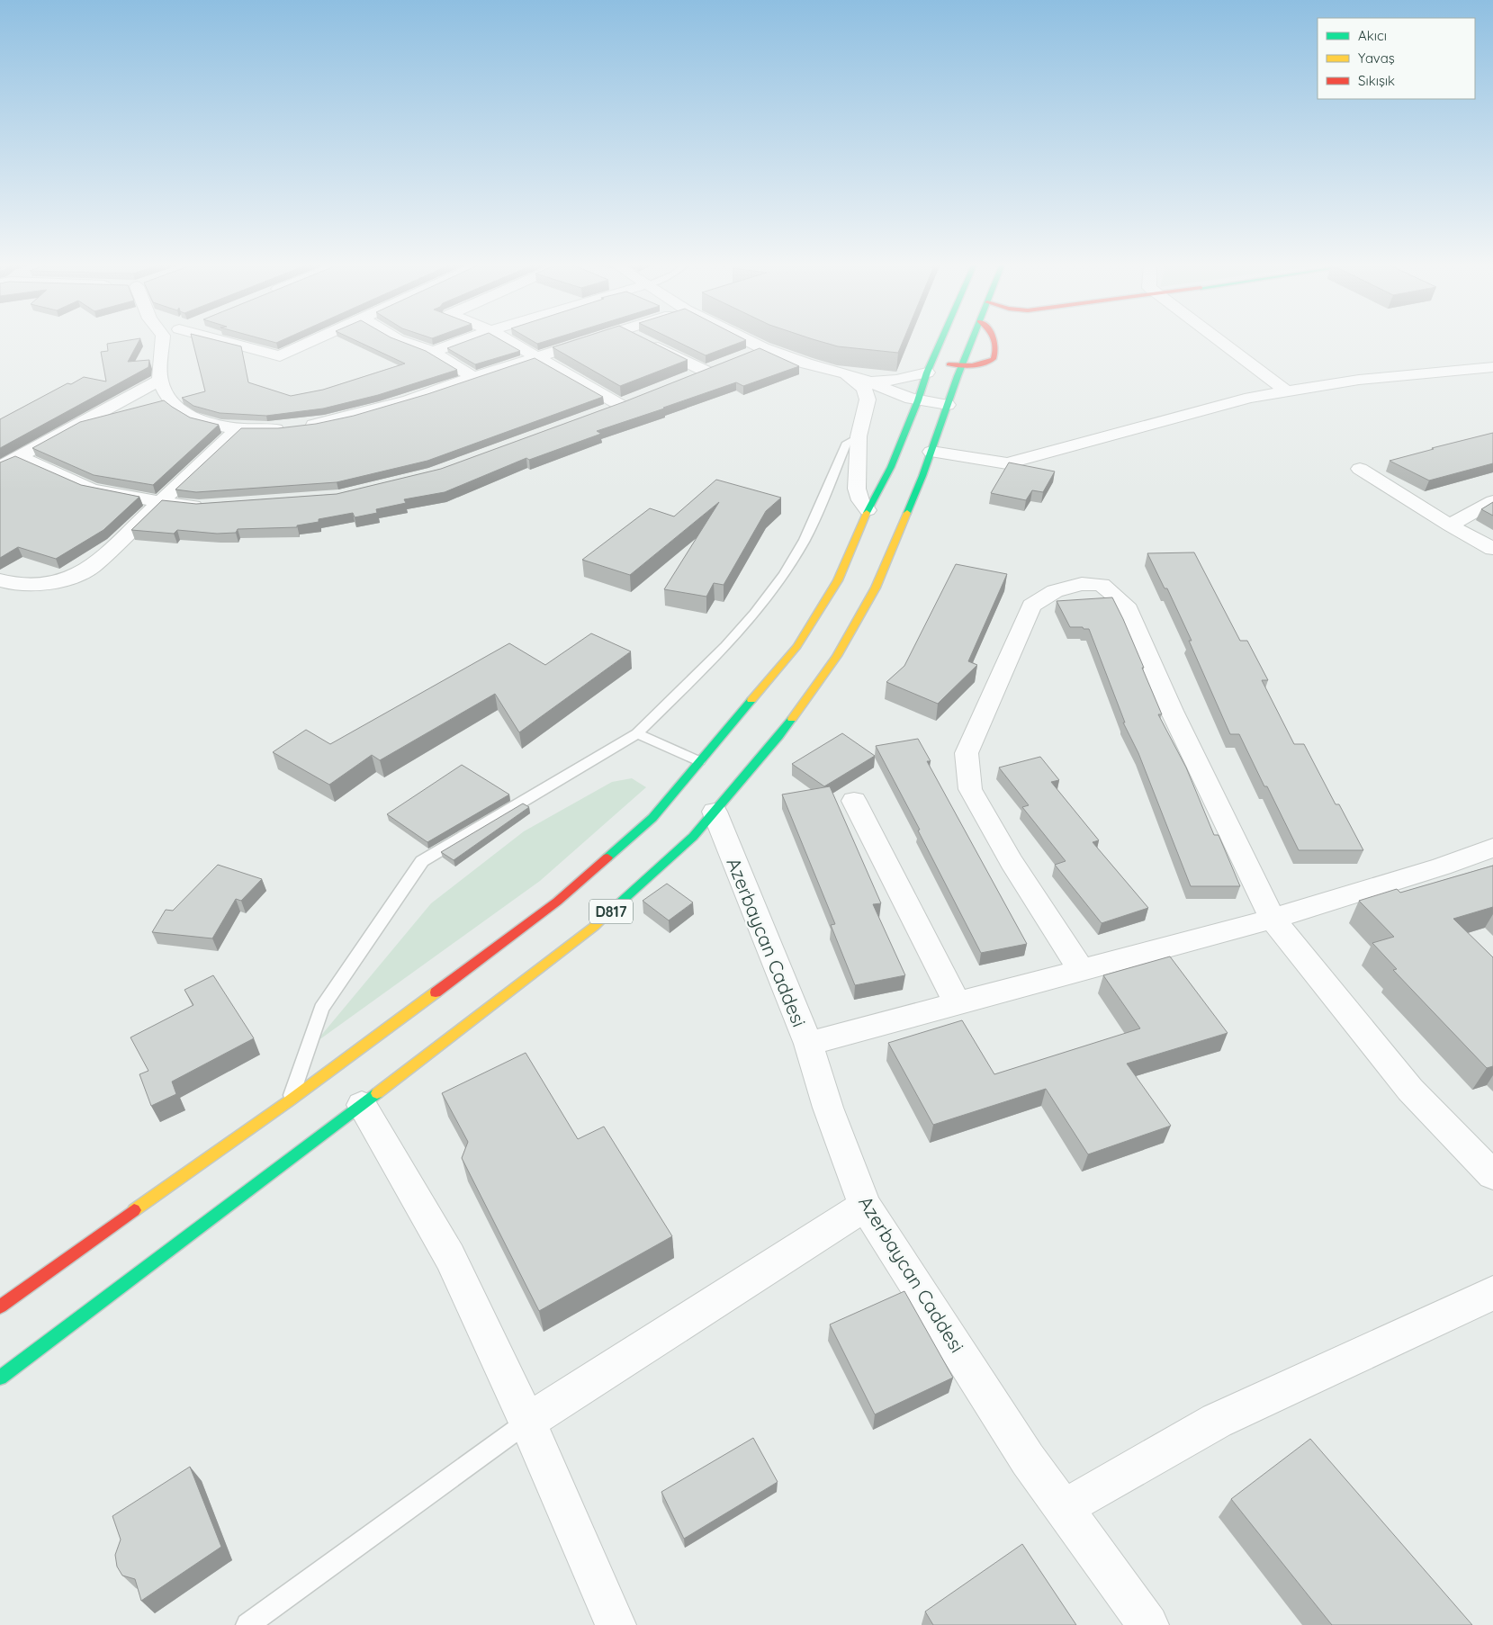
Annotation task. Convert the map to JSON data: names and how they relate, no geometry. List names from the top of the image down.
{
  "streets": {
    "main road": ["D817"],
    "street": ["Azerbaycan Caddesi"]
  },
  "crossings": [
    ["D817", "Azerbaycan Caddesi"]
  ],
  "legend": ["Akıcı", "Yavaş", "Sıkışık"]
}
